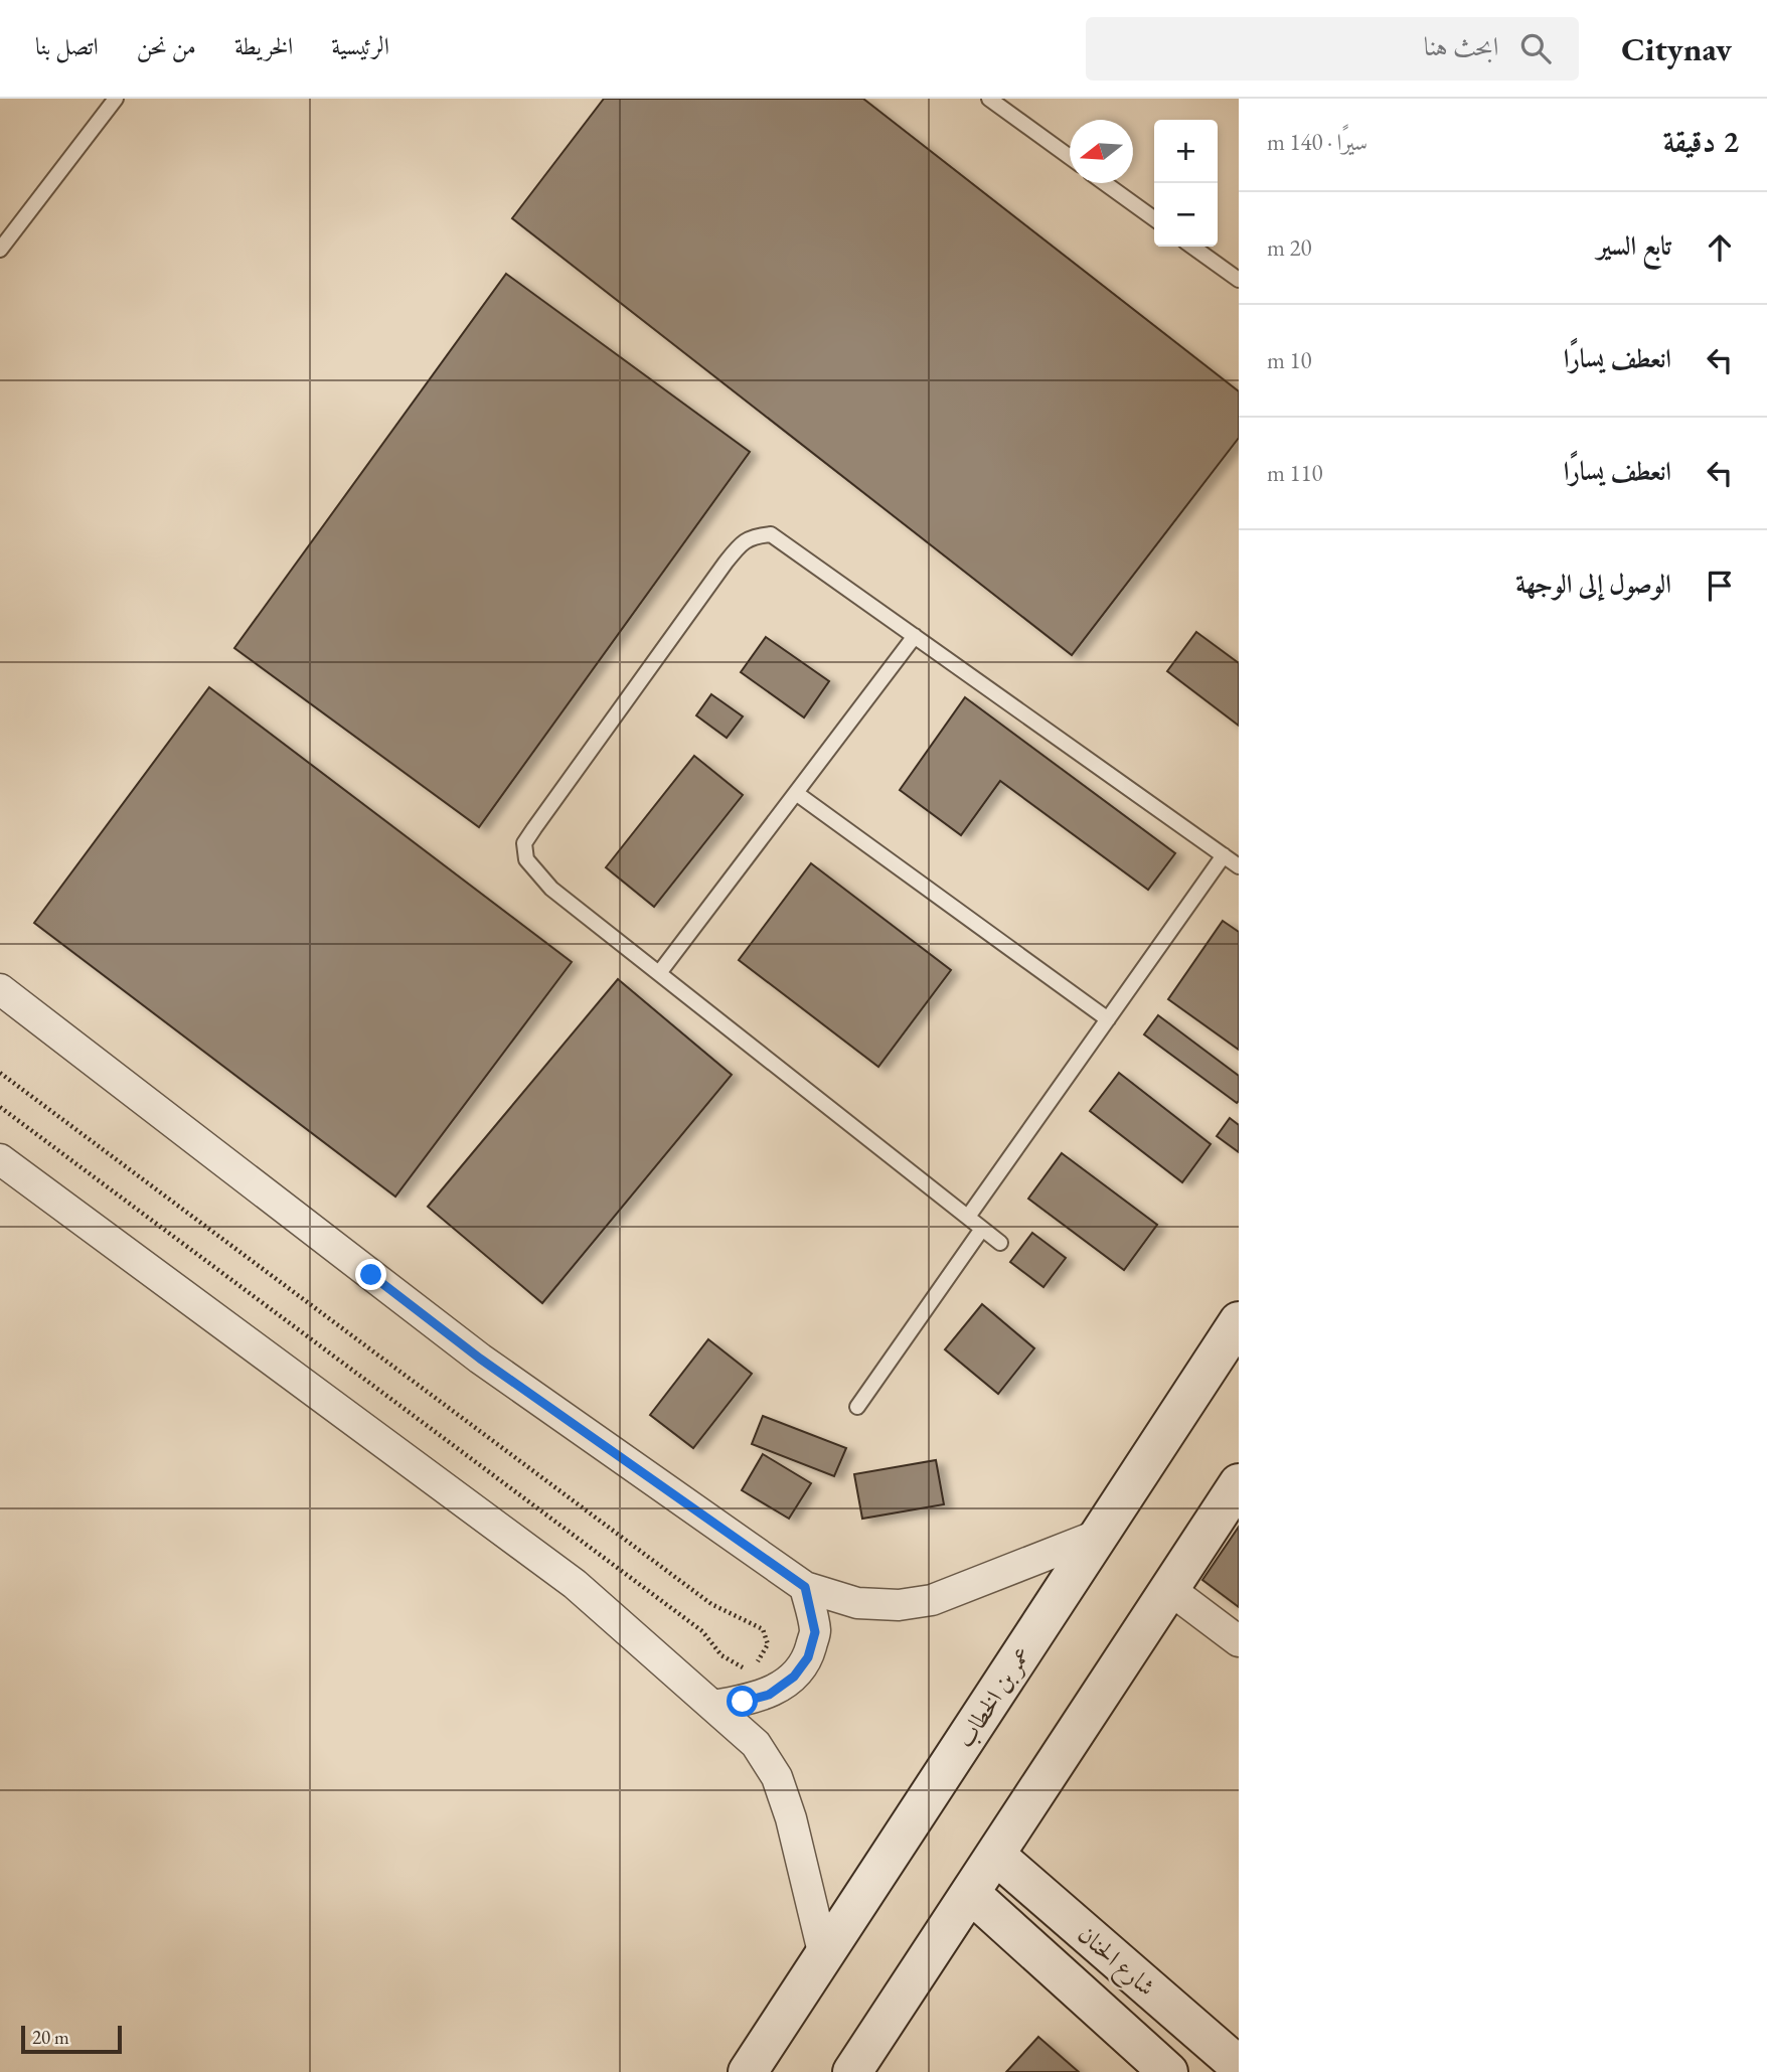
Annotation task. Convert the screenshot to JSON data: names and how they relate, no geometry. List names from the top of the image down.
{
  "streets": {
    "street": ["عمر بن الخطاب", "شارع الحنان"]
  },
  "scale_bar": "20 m",
  "north": "left",
  "page": {
    "header": "Citynav",
    "search": "ابحث هنا",
    "nav": [
      "الرئيسية",
      "الخريطة",
      "من نحن",
      "اتصل بنا"
    ],
    "heading": ["2 دقيقة", "سيرًا · 140 m"],
    "map_buttons": ["+", "−"],
    "list": [
      ["تابع السير", "20 m"],
      ["انعطف يسارًا", "10 m"],
      ["انعطف يسارًا", "110 m"],
      "الوصول إلى الوجهة"
    ],
    "scale": "20 m"
  }
}
